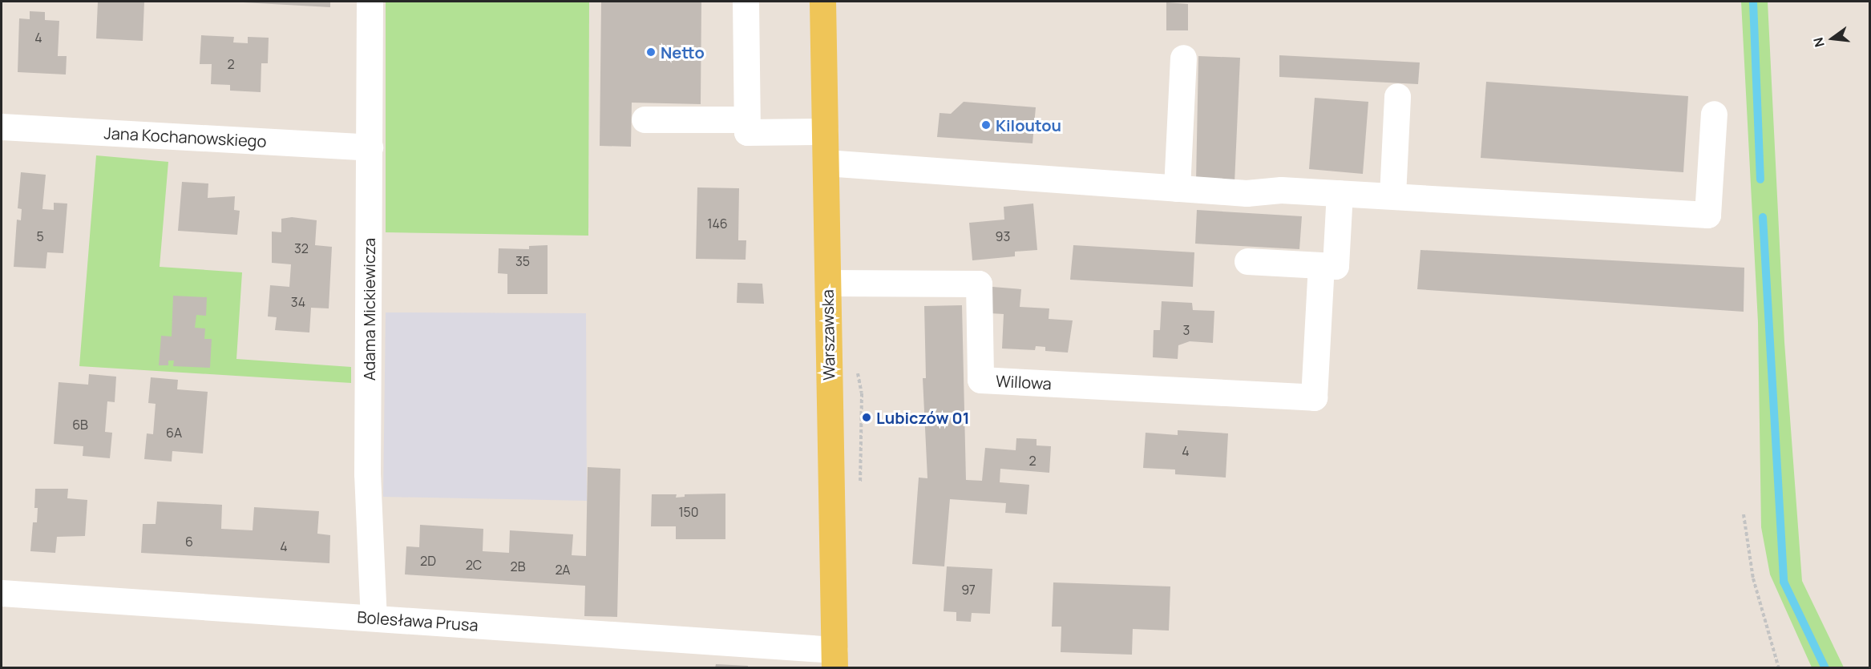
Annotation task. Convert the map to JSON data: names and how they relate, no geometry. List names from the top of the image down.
{
  "streets": {
    "main road": ["Warszawska"],
    "street": [
      "Jana Kochanowskiego",
      "Adama Mickiewicza",
      "Willowa",
      "Bolesława Prusa"
    ]
  },
  "crossings": [
    ["Jana Kochanowskiego", "Adama Mickiewicza"],
    ["Adama Mickiewicza", "Bolesława Prusa"],
    ["Warszawska", "Willowa"],
    ["Warszawska", "Bolesława Prusa"]
  ],
  "places": ["Netto", "Kiloutou", "Lubiczów 01"],
  "house_numbers": [
    "4",
    "2",
    "146",
    "5",
    "93",
    "32",
    "35",
    "34",
    "3",
    "6B",
    "6A",
    "4",
    "2",
    "150",
    "6",
    "4",
    "2D",
    "2C",
    "2B",
    "2A",
    "97"
  ],
  "north": "left"
}
